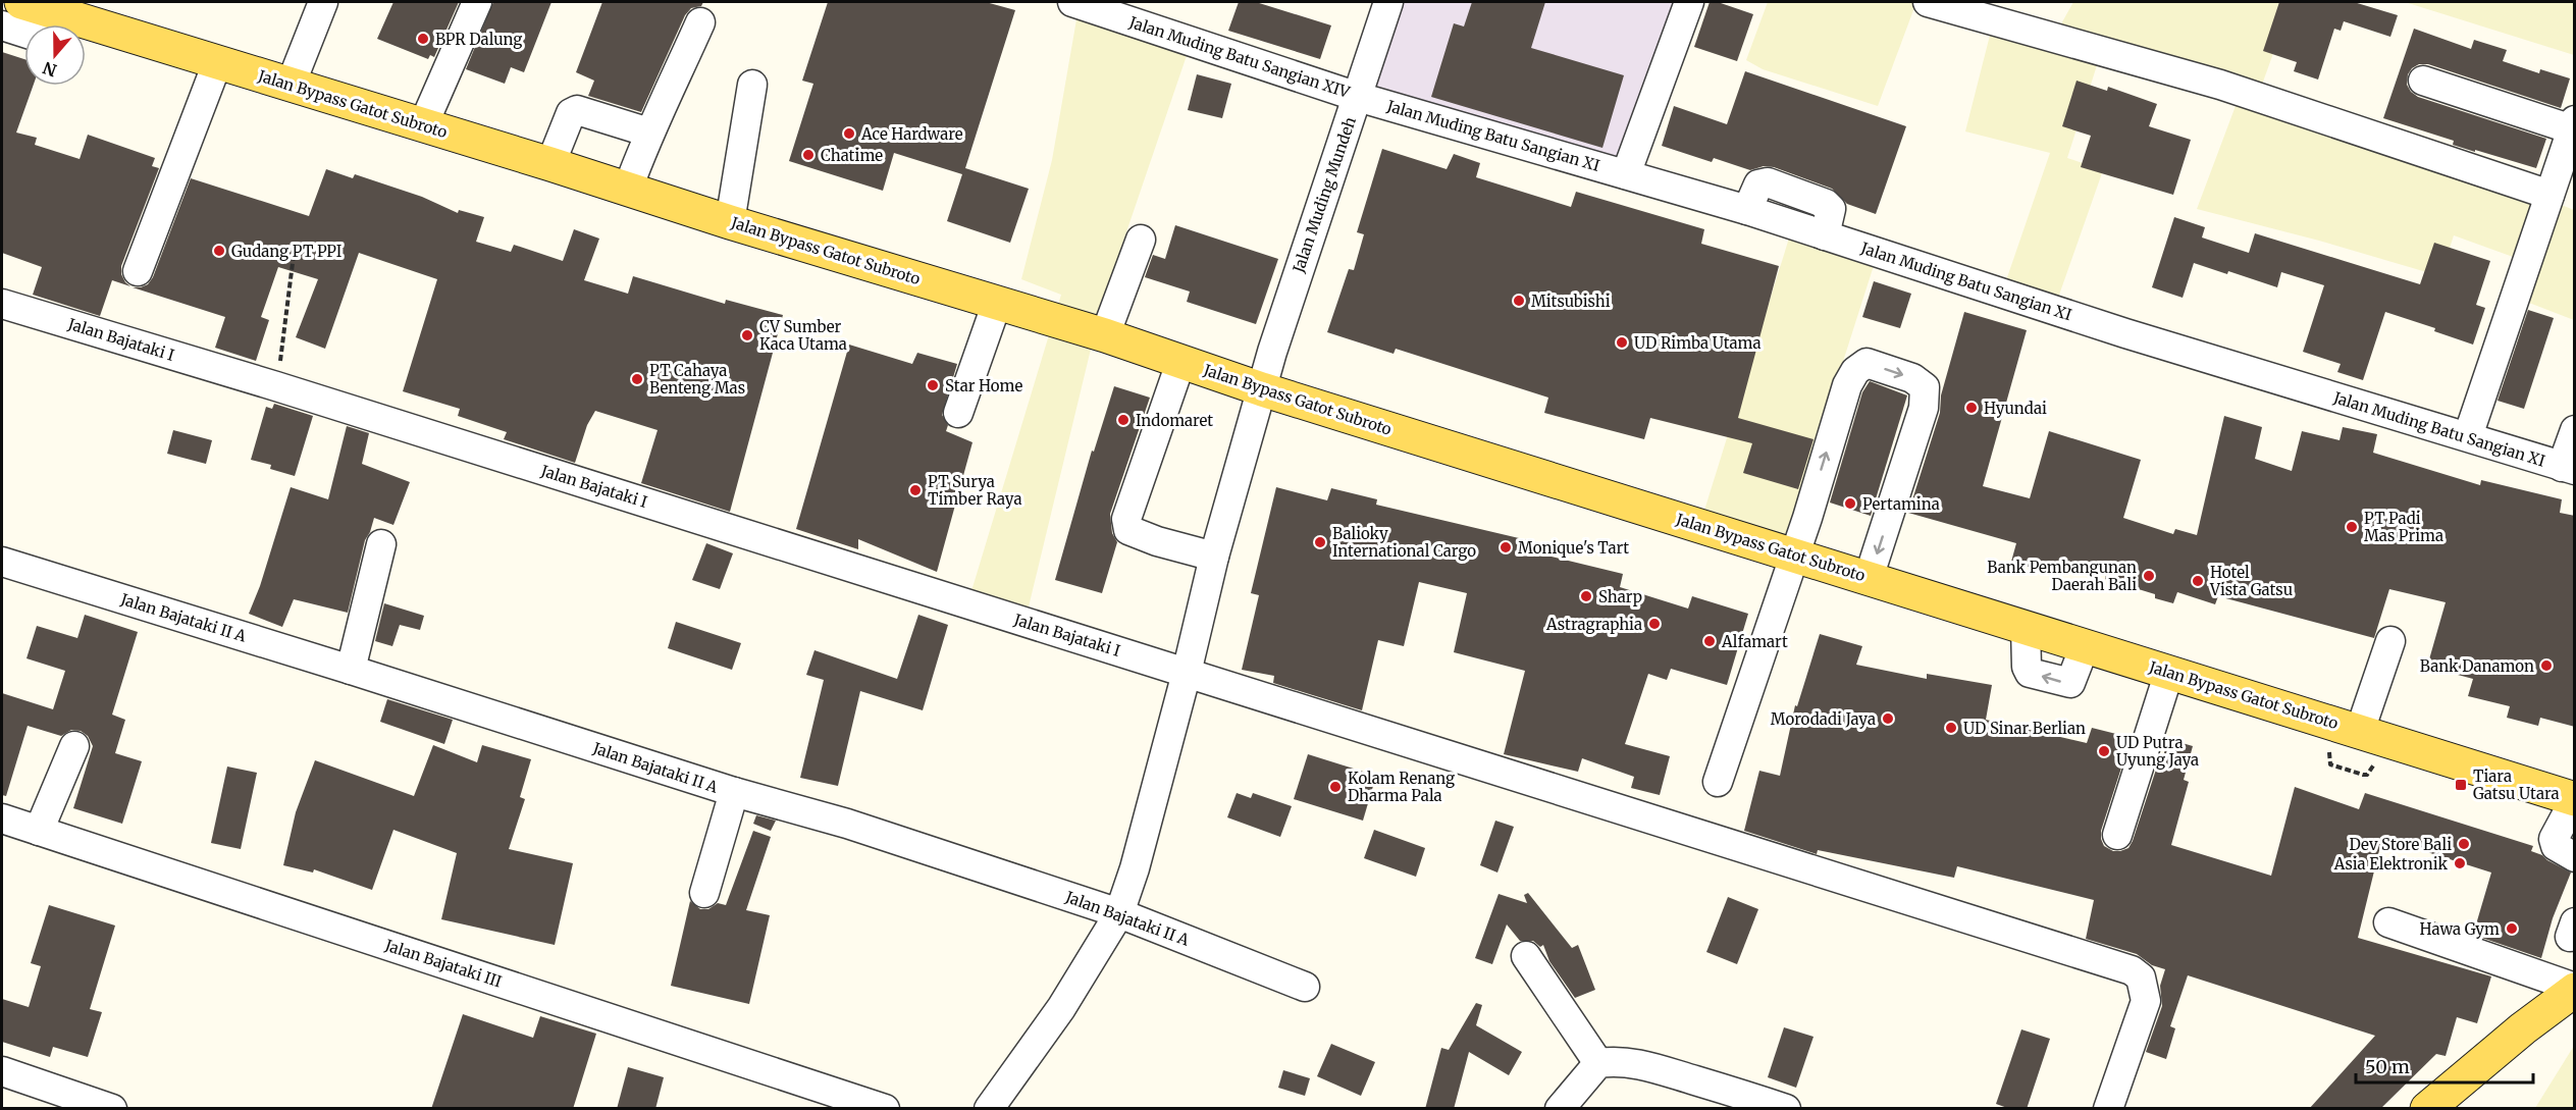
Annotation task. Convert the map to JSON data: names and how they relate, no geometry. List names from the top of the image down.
{
  "streets": {
    "main road": ["Jalan Bypass Gatot Subroto"],
    "street": [
      "Jalan Muding Batu Sangian XIV",
      "Jalan Muding Batu Sangian XI",
      "Jalan Muding Mundeh",
      "Jalan Bajataki I",
      "Jalan Bajataki II A",
      "Jalan Bajataki III"
    ]
  },
  "crossings": [
    ["Jalan Muding Batu Sangian XIV", "Jalan Muding Batu Sangian XI"],
    ["Jalan Muding Batu Sangian XIV", "Jalan Muding Mundeh"],
    ["Jalan Bypass Gatot Subroto", "Jalan Muding Mundeh"],
    ["Jalan Muding Batu Sangian XI", "Jalan Muding Mundeh"],
    ["Jalan Muding Mundeh", "Jalan Bajataki I"],
    ["Jalan Muding Mundeh", "Jalan Bajataki II A"]
  ],
  "places": {
    "other": [
      "BPR Dalung",
      "Ace Hardware",
      "Chatime",
      "Gudang PT PPI",
      "Mitsubishi",
      "CV Sumber Kaca Utama",
      "UD Rimba Utama",
      "PT Cahaya Benteng Mas",
      "Star Home",
      "Hyundai",
      "Indomaret",
      "PT Surya Timber Raya",
      "Pertamina",
      "PT Padi Mas Prima",
      "Balioky International Cargo",
      "Monique's Tart",
      "Bank Pembangunan Daerah Bali",
      "Hotel Vista Gatsu",
      "Sharp",
      "Astragraphia",
      "Alfamart",
      "Bank Danamon",
      "Morodadi Jaya",
      "UD Sinar Berlian",
      "UD Putra Uyung Jaya",
      "Kolam Renang Dharma Pala",
      "Dev Store Bali",
      "Asia Elektronik",
      "Hawa Gym"
    ],
    "transit": ["Tiara Gatsu Utara"]
  },
  "scale_bar": "50 m",
  "north": "bottom"
}
